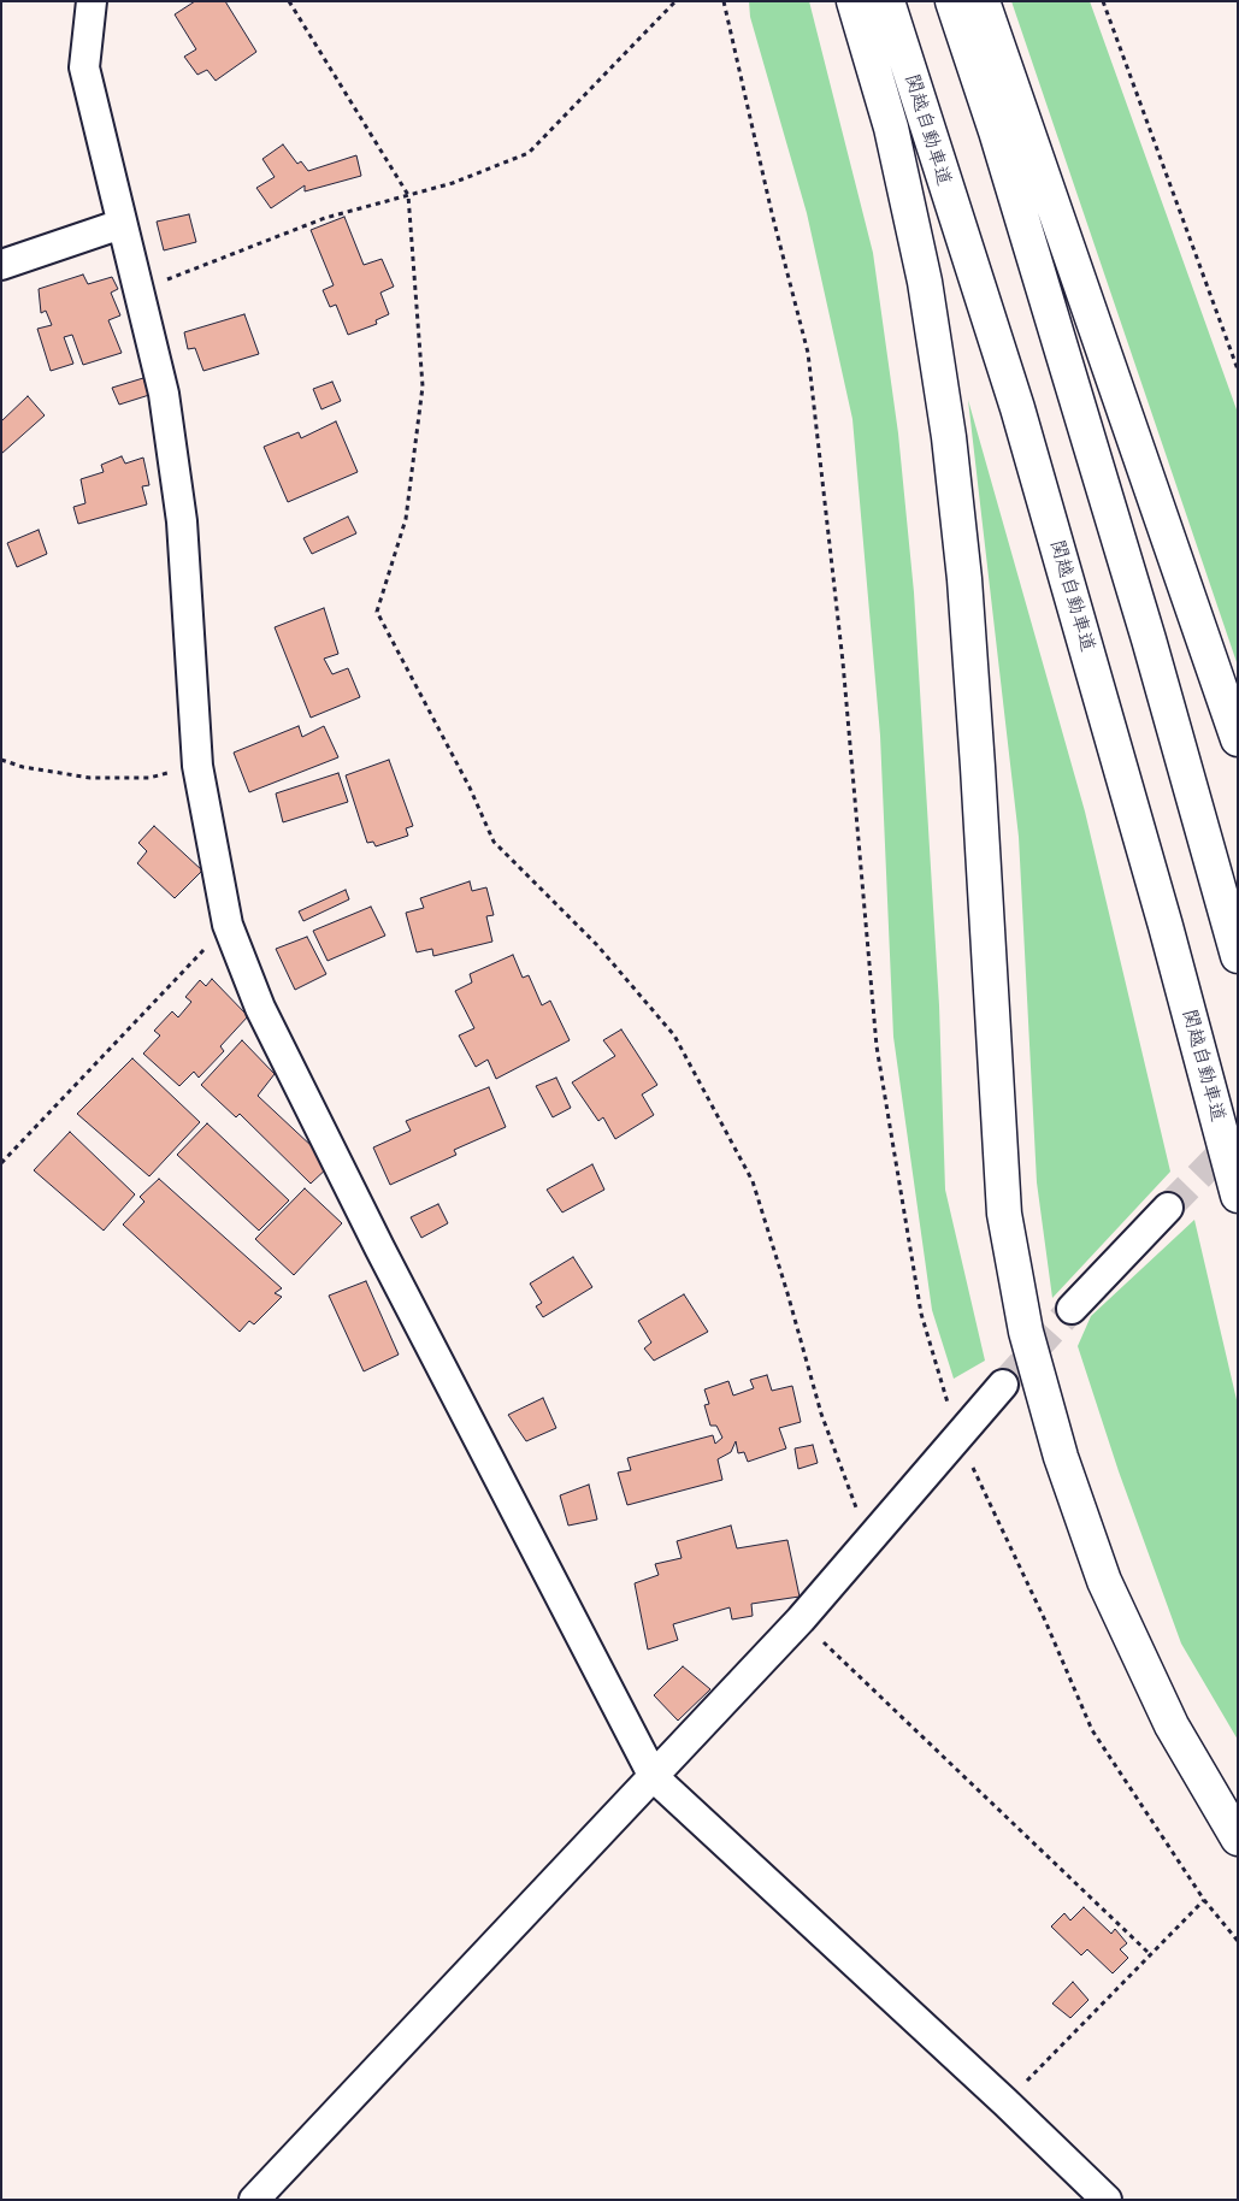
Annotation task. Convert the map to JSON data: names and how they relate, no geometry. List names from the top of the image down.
{
  "streets": {
    "highway": ["関越自動車道"]
  }
}
